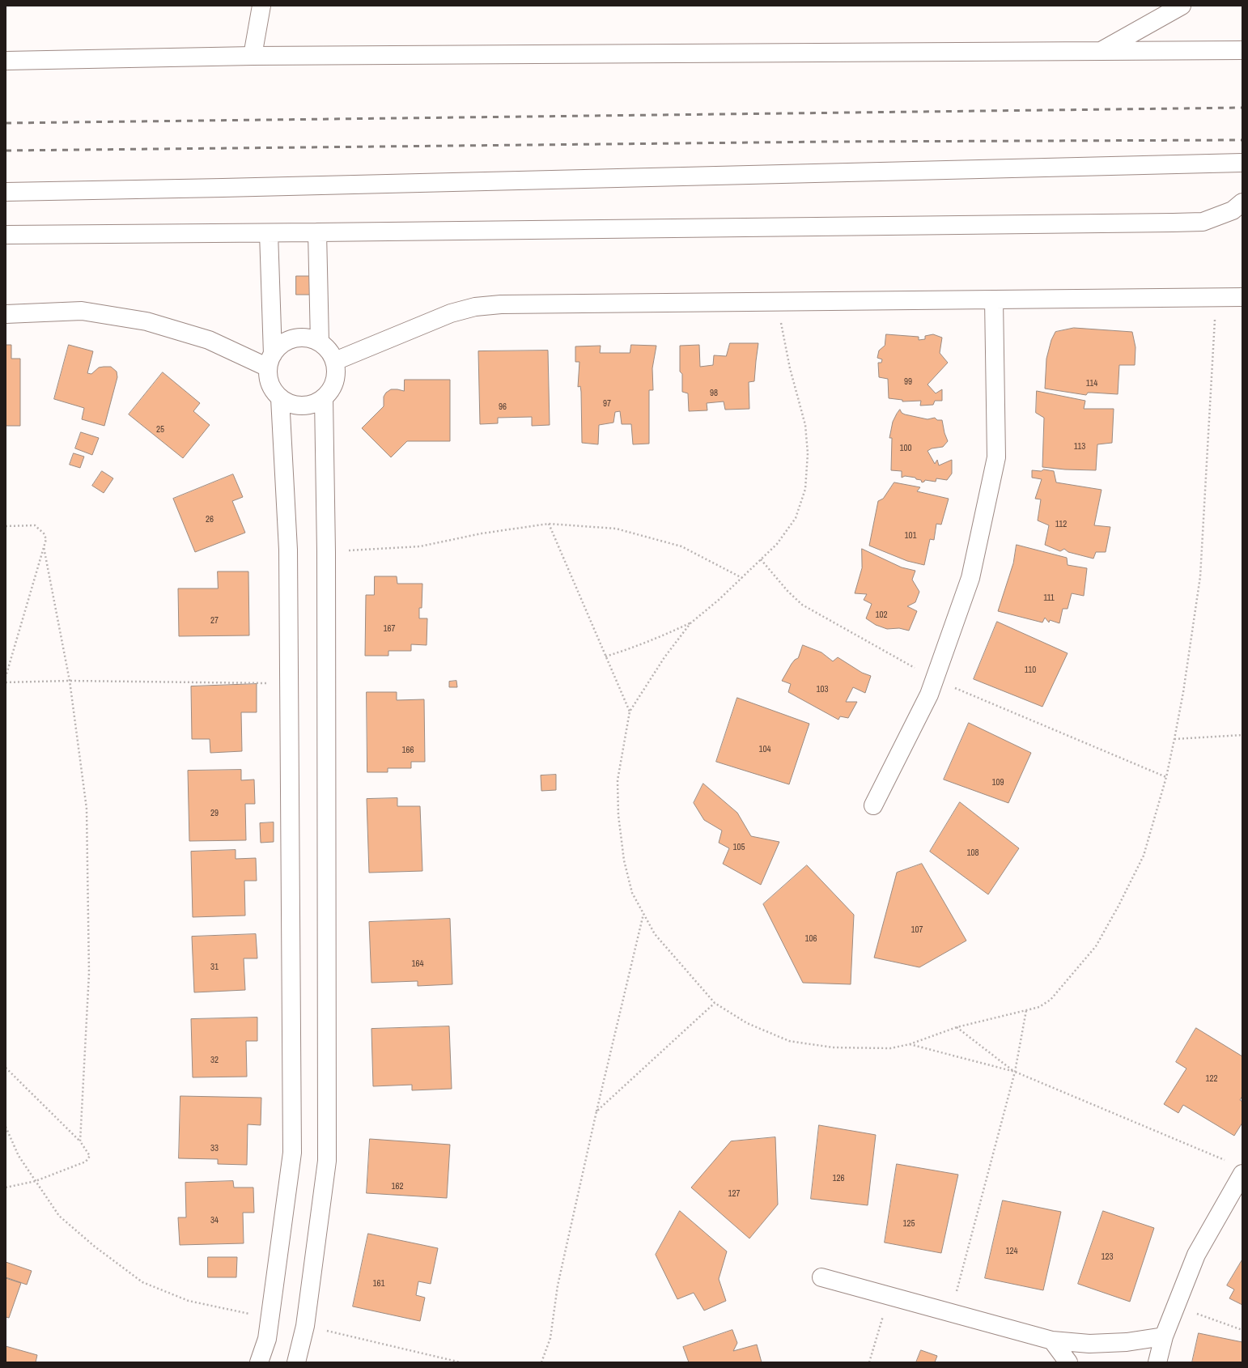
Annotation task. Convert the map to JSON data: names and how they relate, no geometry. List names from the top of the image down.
{
  "house_numbers": [
    "99",
    "114",
    "98",
    "97",
    "96",
    "25",
    "113",
    "100",
    "26",
    "112",
    "101",
    "111",
    "102",
    "27",
    "167",
    "110",
    "103",
    "104",
    "166",
    "109",
    "29",
    "105",
    "108",
    "107",
    "106",
    "164",
    "31",
    "32",
    "122",
    "33",
    "126",
    "162",
    "127",
    "34",
    "125",
    "124",
    "123",
    "161"
  ]
}
